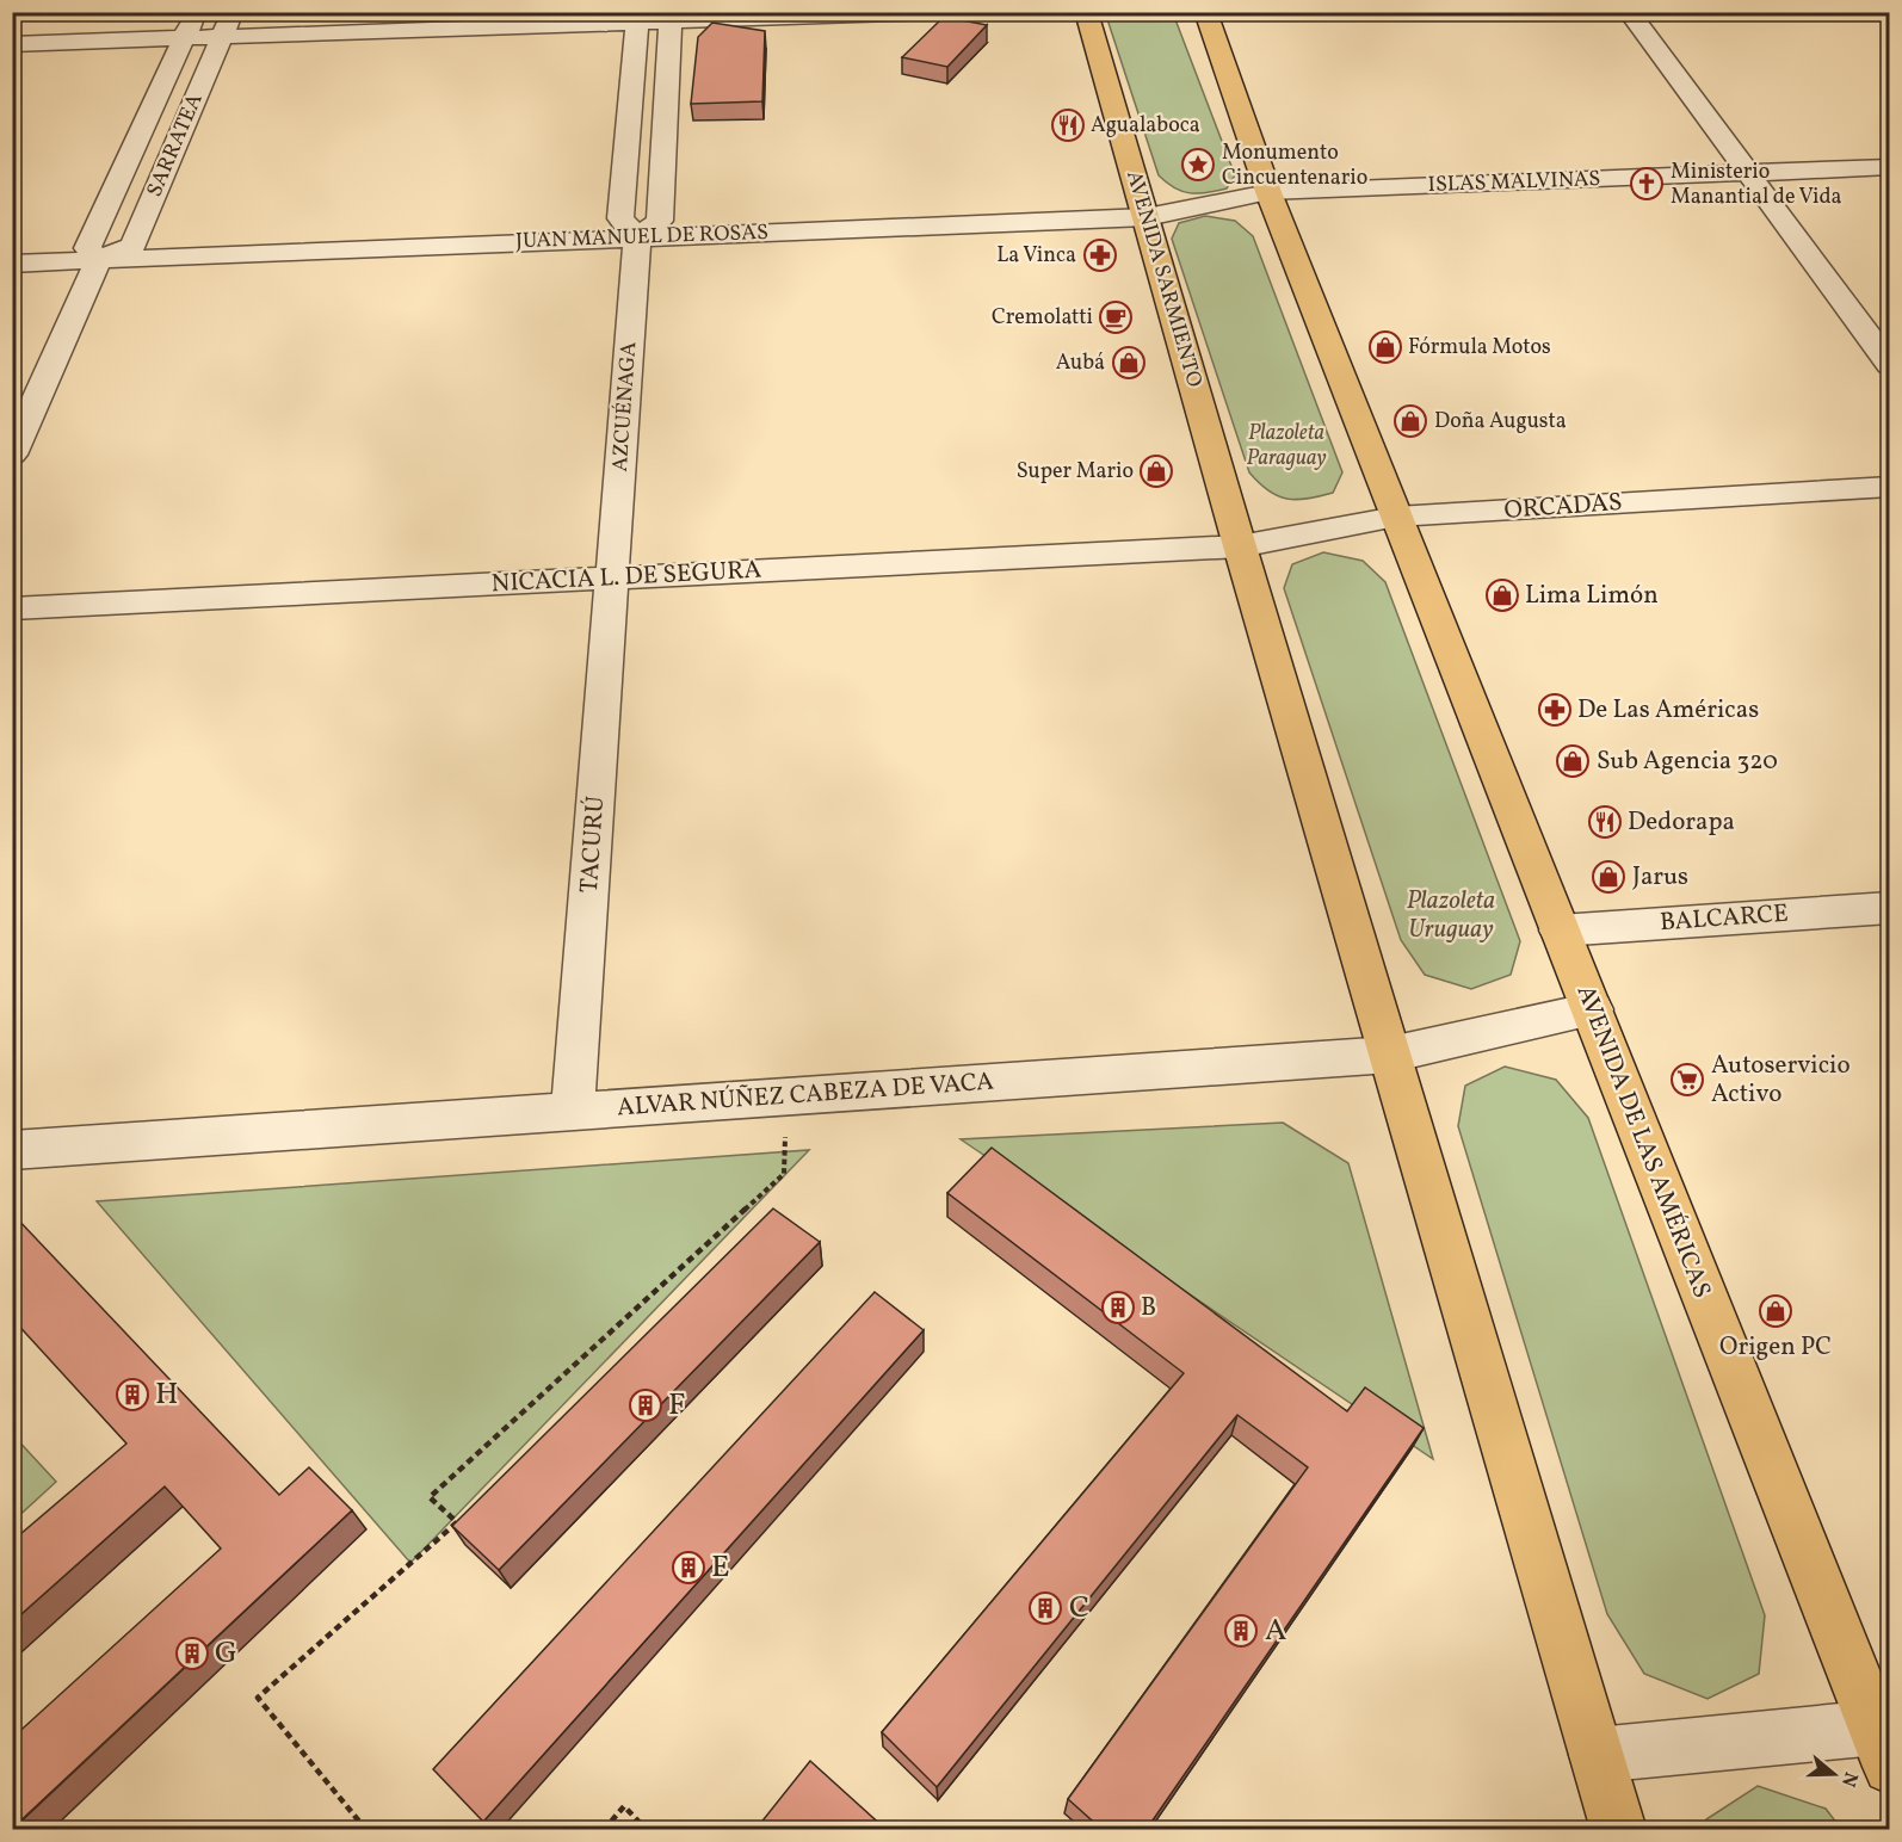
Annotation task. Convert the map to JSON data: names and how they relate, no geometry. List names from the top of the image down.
{
  "streets": {
    "main road": ["AVENIDA SARMIENTO", "AVENIDA DE LAS AMÉRICAS"],
    "street": [
      "SARRATEA",
      "ISLAS MALVINAS",
      "JUAN MANUEL DE ROSAS",
      "AZCUÉNAGA",
      "ORCADAS",
      "NICACIA L. DE SEGURA",
      "TACURÚ",
      "BALCARCE",
      "ALVAR NÚÑEZ CABEZA DE VACA"
    ]
  },
  "crossings": [
    ["SARRATEA", "JUAN MANUEL DE ROSAS"],
    ["ISLAS MALVINAS", "JUAN MANUEL DE ROSAS"],
    ["JUAN MANUEL DE ROSAS", "AVENIDA SARMIENTO"],
    ["JUAN MANUEL DE ROSAS", "AZCUÉNAGA"],
    ["AVENIDA SARMIENTO", "ORCADAS"],
    ["AVENIDA SARMIENTO", "NICACIA L. DE SEGURA"],
    ["AZCUÉNAGA", "NICACIA L. DE SEGURA"],
    ["AZCUÉNAGA", "TACURÚ"],
    ["ORCADAS", "NICACIA L. DE SEGURA"],
    ["ORCADAS", "AVENIDA DE LAS AMÉRICAS"],
    ["NICACIA L. DE SEGURA", "TACURÚ"],
    ["TACURÚ", "ALVAR NÚÑEZ CABEZA DE VACA"],
    ["BALCARCE", "AVENIDA DE LAS AMÉRICAS"],
    ["ALVAR NÚÑEZ CABEZA DE VACA", "AVENIDA DE LAS AMÉRICAS"]
  ],
  "parks": ["Plazoleta Paraguay", "Plazoleta Uruguay"],
  "places": {
    "restaurant": ["Agualaboca", "Dedorapa"],
    "place": ["Monumento Cincuentenario"],
    "church": ["Ministerio Manantial de Vida"],
    "pharmacy": ["La Vinca", "De Las Américas"],
    "cafe": ["Cremolatti"],
    "shop": [
      "Fórmula Motos",
      "Aubá",
      "Doña Augusta",
      "Super Mario",
      "Lima Limón",
      "Sub Agencia 320",
      "Jarus",
      "Origen PC"
    ],
    "supermarket": ["Autoservicio Activo"],
    "building": [
      "B",
      "H",
      "F",
      "E",
      "C",
      "A",
      "G"
    ]
  },
  "north": "right"
}
